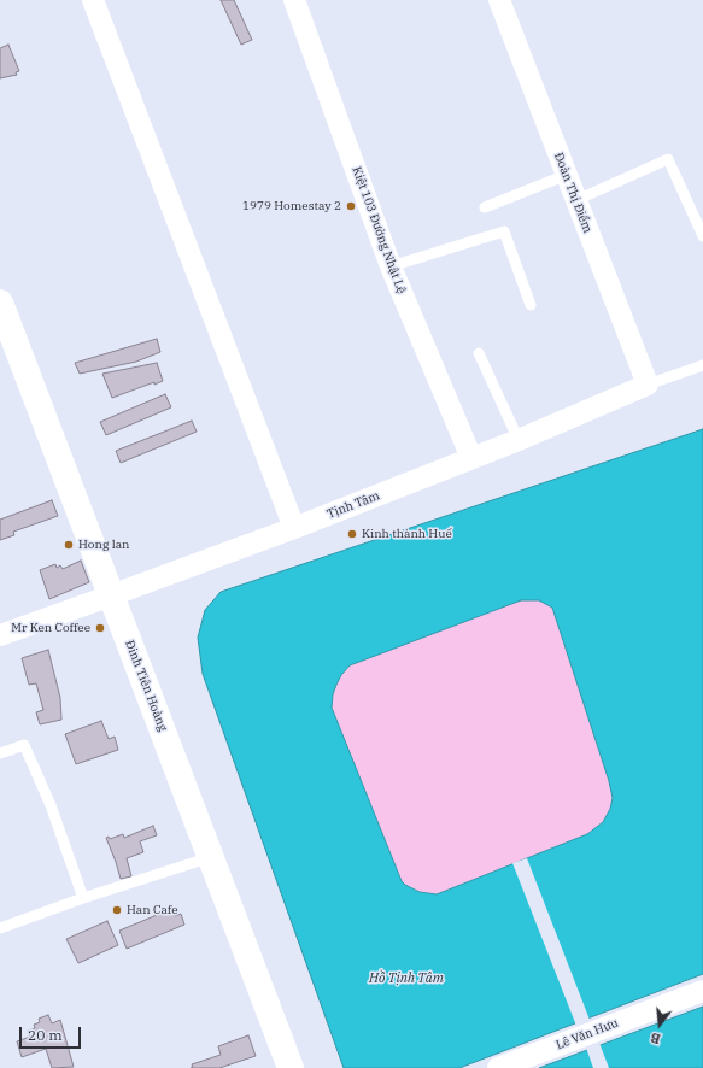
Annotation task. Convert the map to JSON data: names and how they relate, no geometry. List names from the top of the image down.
{
  "streets": {
    "main road": ["Đinh Tiên Hoàng"],
    "street": [
      "Đoàn Thị Điểm",
      "Kiệt 103 Đường Nhật Lệ",
      "Tịnh Tâm",
      "Lê Văn Hưu"
    ]
  },
  "crossings": [
    ["Đoàn Thị Điểm", "Tịnh Tâm"],
    ["Kiệt 103 Đường Nhật Lệ", "Tịnh Tâm"],
    ["Tịnh Tâm", "Đinh Tiên Hoàng"]
  ],
  "water": ["Hồ Tịnh Tâm"],
  "places": [
    "1979 Homestay 2",
    "Kinh thành Huế",
    "Hong lan",
    "Mr Ken Coffee",
    "Han Cafe"
  ],
  "scale_bar": "20 m",
  "north": "bottom"
}
